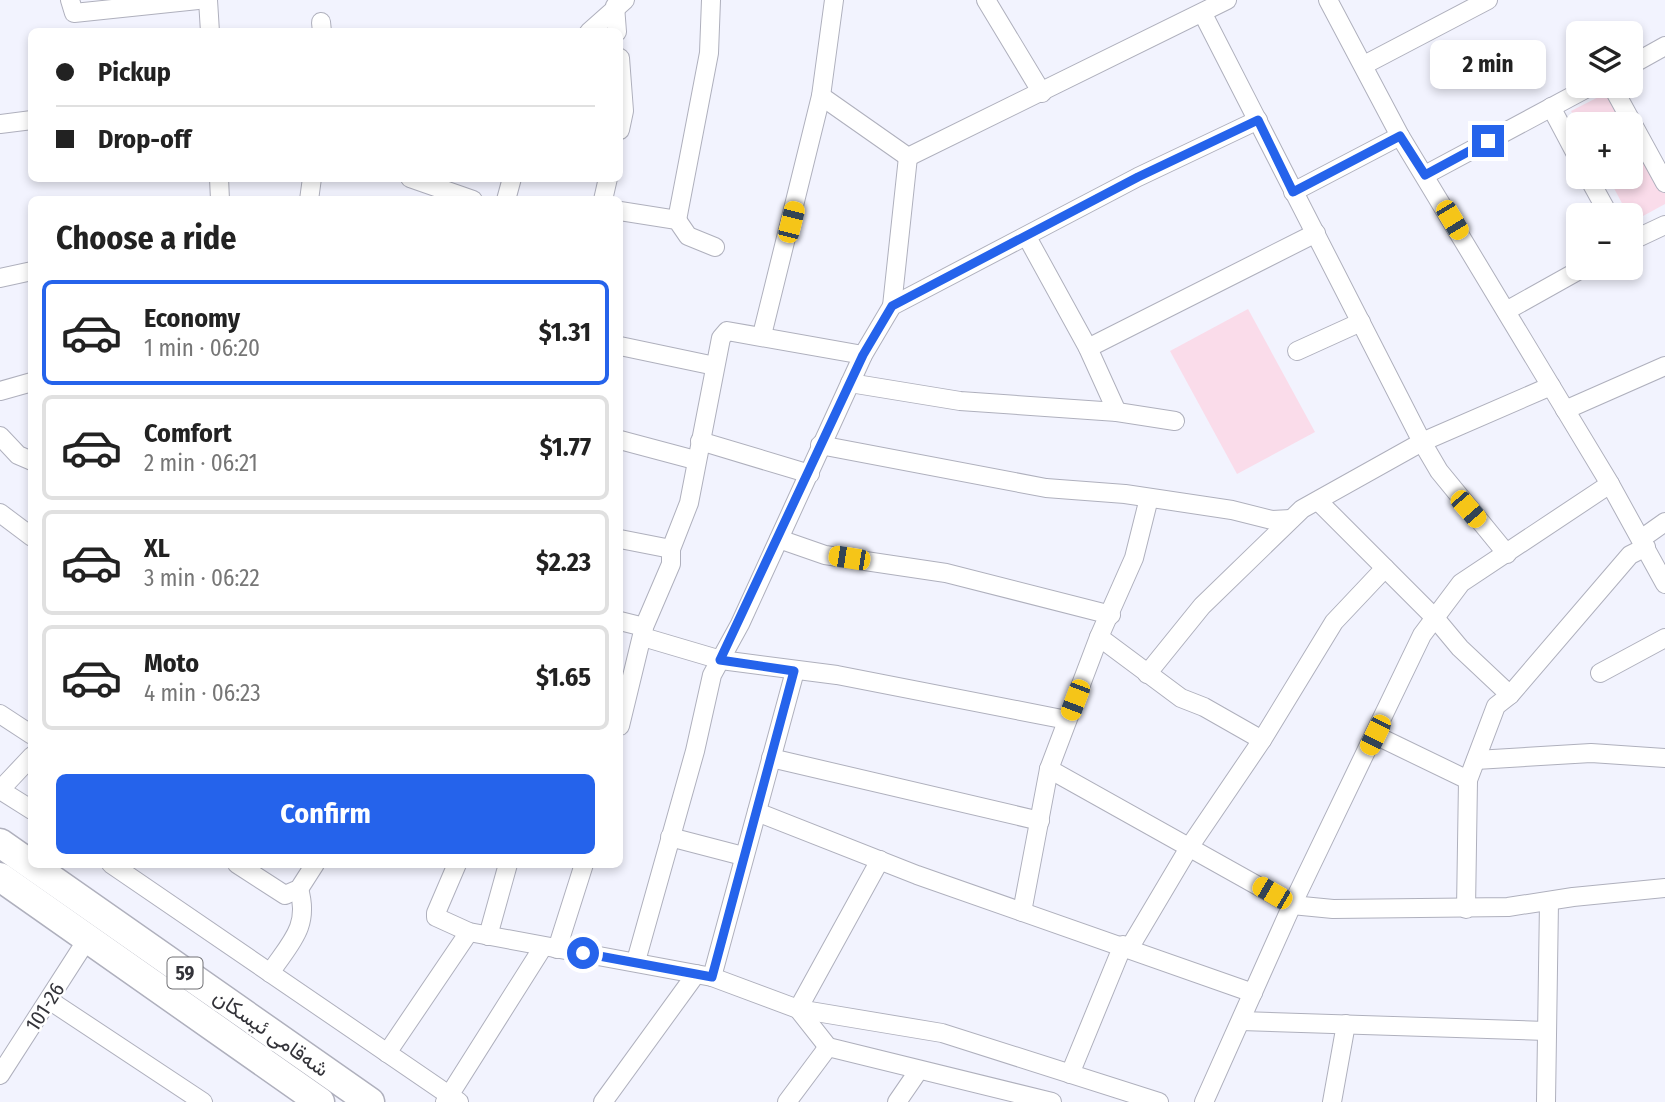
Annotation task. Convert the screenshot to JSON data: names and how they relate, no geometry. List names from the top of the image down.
{
  "streets": {
    "main road": ["59", "شەقامی ئیسکان"],
    "street": ["101-26"]
  },
  "crossings": [
    ["101-26", "شەقامی ئیسکان"]
  ],
  "page": {
    "map_buttons": ["+", "−"],
    "banner": ["Pickup", "Drop-off"],
    "bubble": "2 min",
    "heading": "Choose a ride",
    "list": [
      {
        "name": "Economy",
        "note": "1 min · 06:20",
        "value": "$1.31"
      },
      {
        "name": "Comfort",
        "note": "2 min · 06:21",
        "value": "$1.77"
      },
      {
        "name": "XL",
        "note": "3 min · 06:22",
        "value": "$2.23"
      },
      {
        "name": "Moto",
        "note": "4 min · 06:23",
        "value": "$1.65"
      }
    ],
    "buttons": "Confirm"
  }
}
